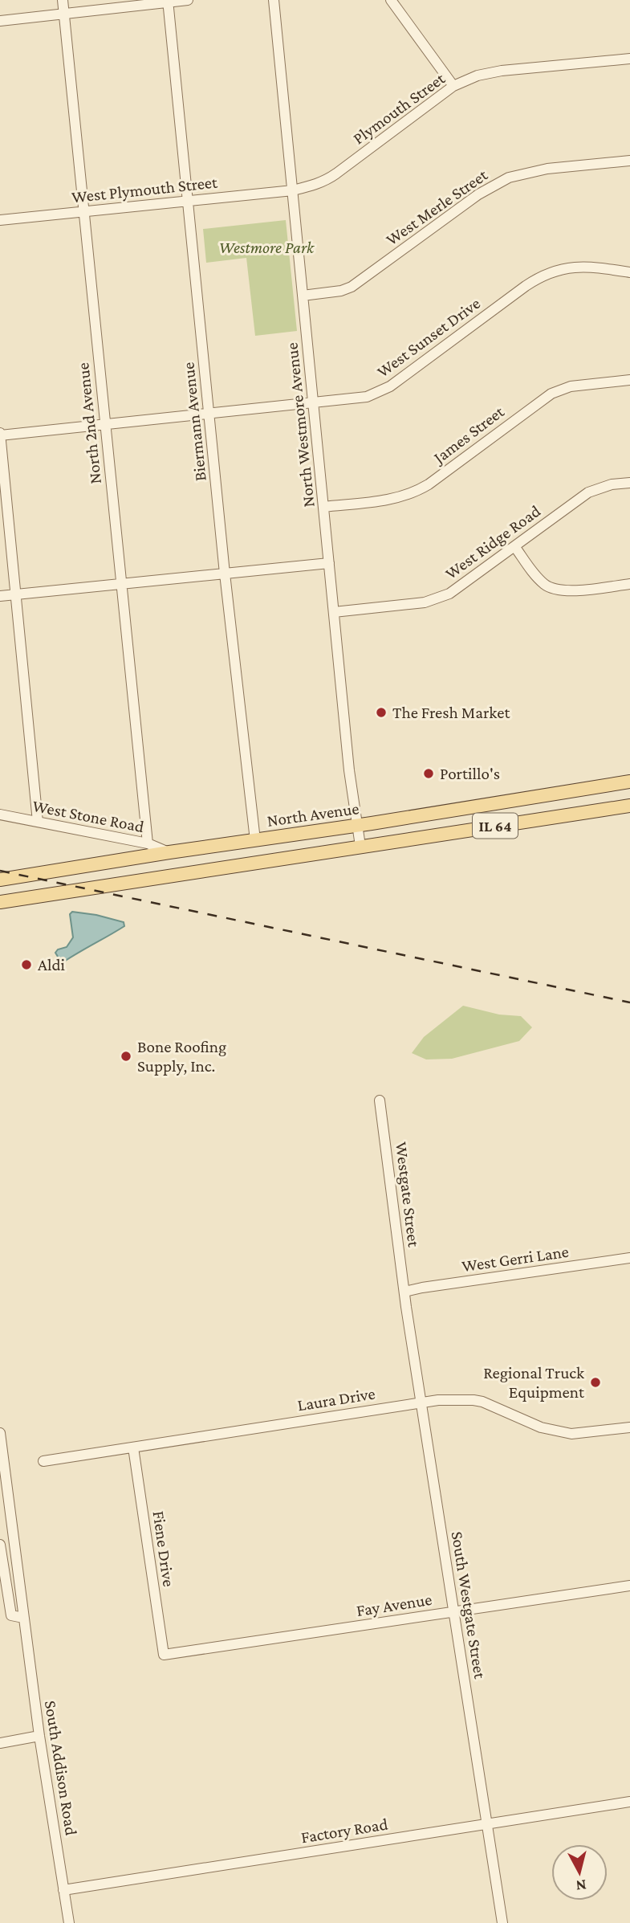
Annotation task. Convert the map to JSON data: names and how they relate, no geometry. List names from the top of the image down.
{
  "streets": {
    "main road": ["North Avenue", "IL 64"],
    "street": [
      "Plymouth Street",
      "West Plymouth Street",
      "West Merle Street",
      "West Sunset Drive",
      "Biermann Avenue",
      "North 2nd Avenue",
      "North Westmore Avenue",
      "James Street",
      "West Ridge Road",
      "West Stone Road",
      "Westgate Street",
      "West Gerri Lane",
      "Laura Drive",
      "Fiene Drive",
      "Fay Avenue",
      "South Westgate Street",
      "South Addison Road",
      "Factory Road"
    ]
  },
  "crossings": [
    ["Plymouth Street", "West Plymouth Street"],
    ["Plymouth Street", "North Westmore Avenue"],
    ["West Plymouth Street", "Biermann Avenue"],
    ["West Plymouth Street", "North 2nd Avenue"],
    ["West Plymouth Street", "North Westmore Avenue"],
    ["West Merle Street", "North Westmore Avenue"],
    ["West Sunset Drive", "Biermann Avenue"],
    ["West Sunset Drive", "North 2nd Avenue"],
    ["West Sunset Drive", "North Westmore Avenue"],
    ["Biermann Avenue", "North Avenue"],
    ["North 2nd Avenue", "West Stone Road"],
    ["North Westmore Avenue", "James Street"],
    ["North Westmore Avenue", "West Ridge Road"],
    ["North Westmore Avenue", "North Avenue"],
    ["North Westmore Avenue", "IL 64"],
    ["North Avenue", "West Stone Road"],
    ["Westgate Street", "West Gerri Lane"],
    ["Westgate Street", "South Westgate Street"],
    ["West Gerri Lane", "South Westgate Street"],
    ["Laura Drive", "Fiene Drive"],
    ["Laura Drive", "South Westgate Street"],
    ["Fiene Drive", "Fay Avenue"],
    ["Fay Avenue", "South Westgate Street"],
    ["South Westgate Street", "Factory Road"],
    ["South Addison Road", "Factory Road"]
  ],
  "parks": ["Westmore Park"],
  "places": [
    "The Fresh Market",
    "Portillo's",
    "Aldi",
    "Bone Roofing Supply, Inc.",
    "Regional Truck Equipment"
  ],
  "north": "bottom"
}
